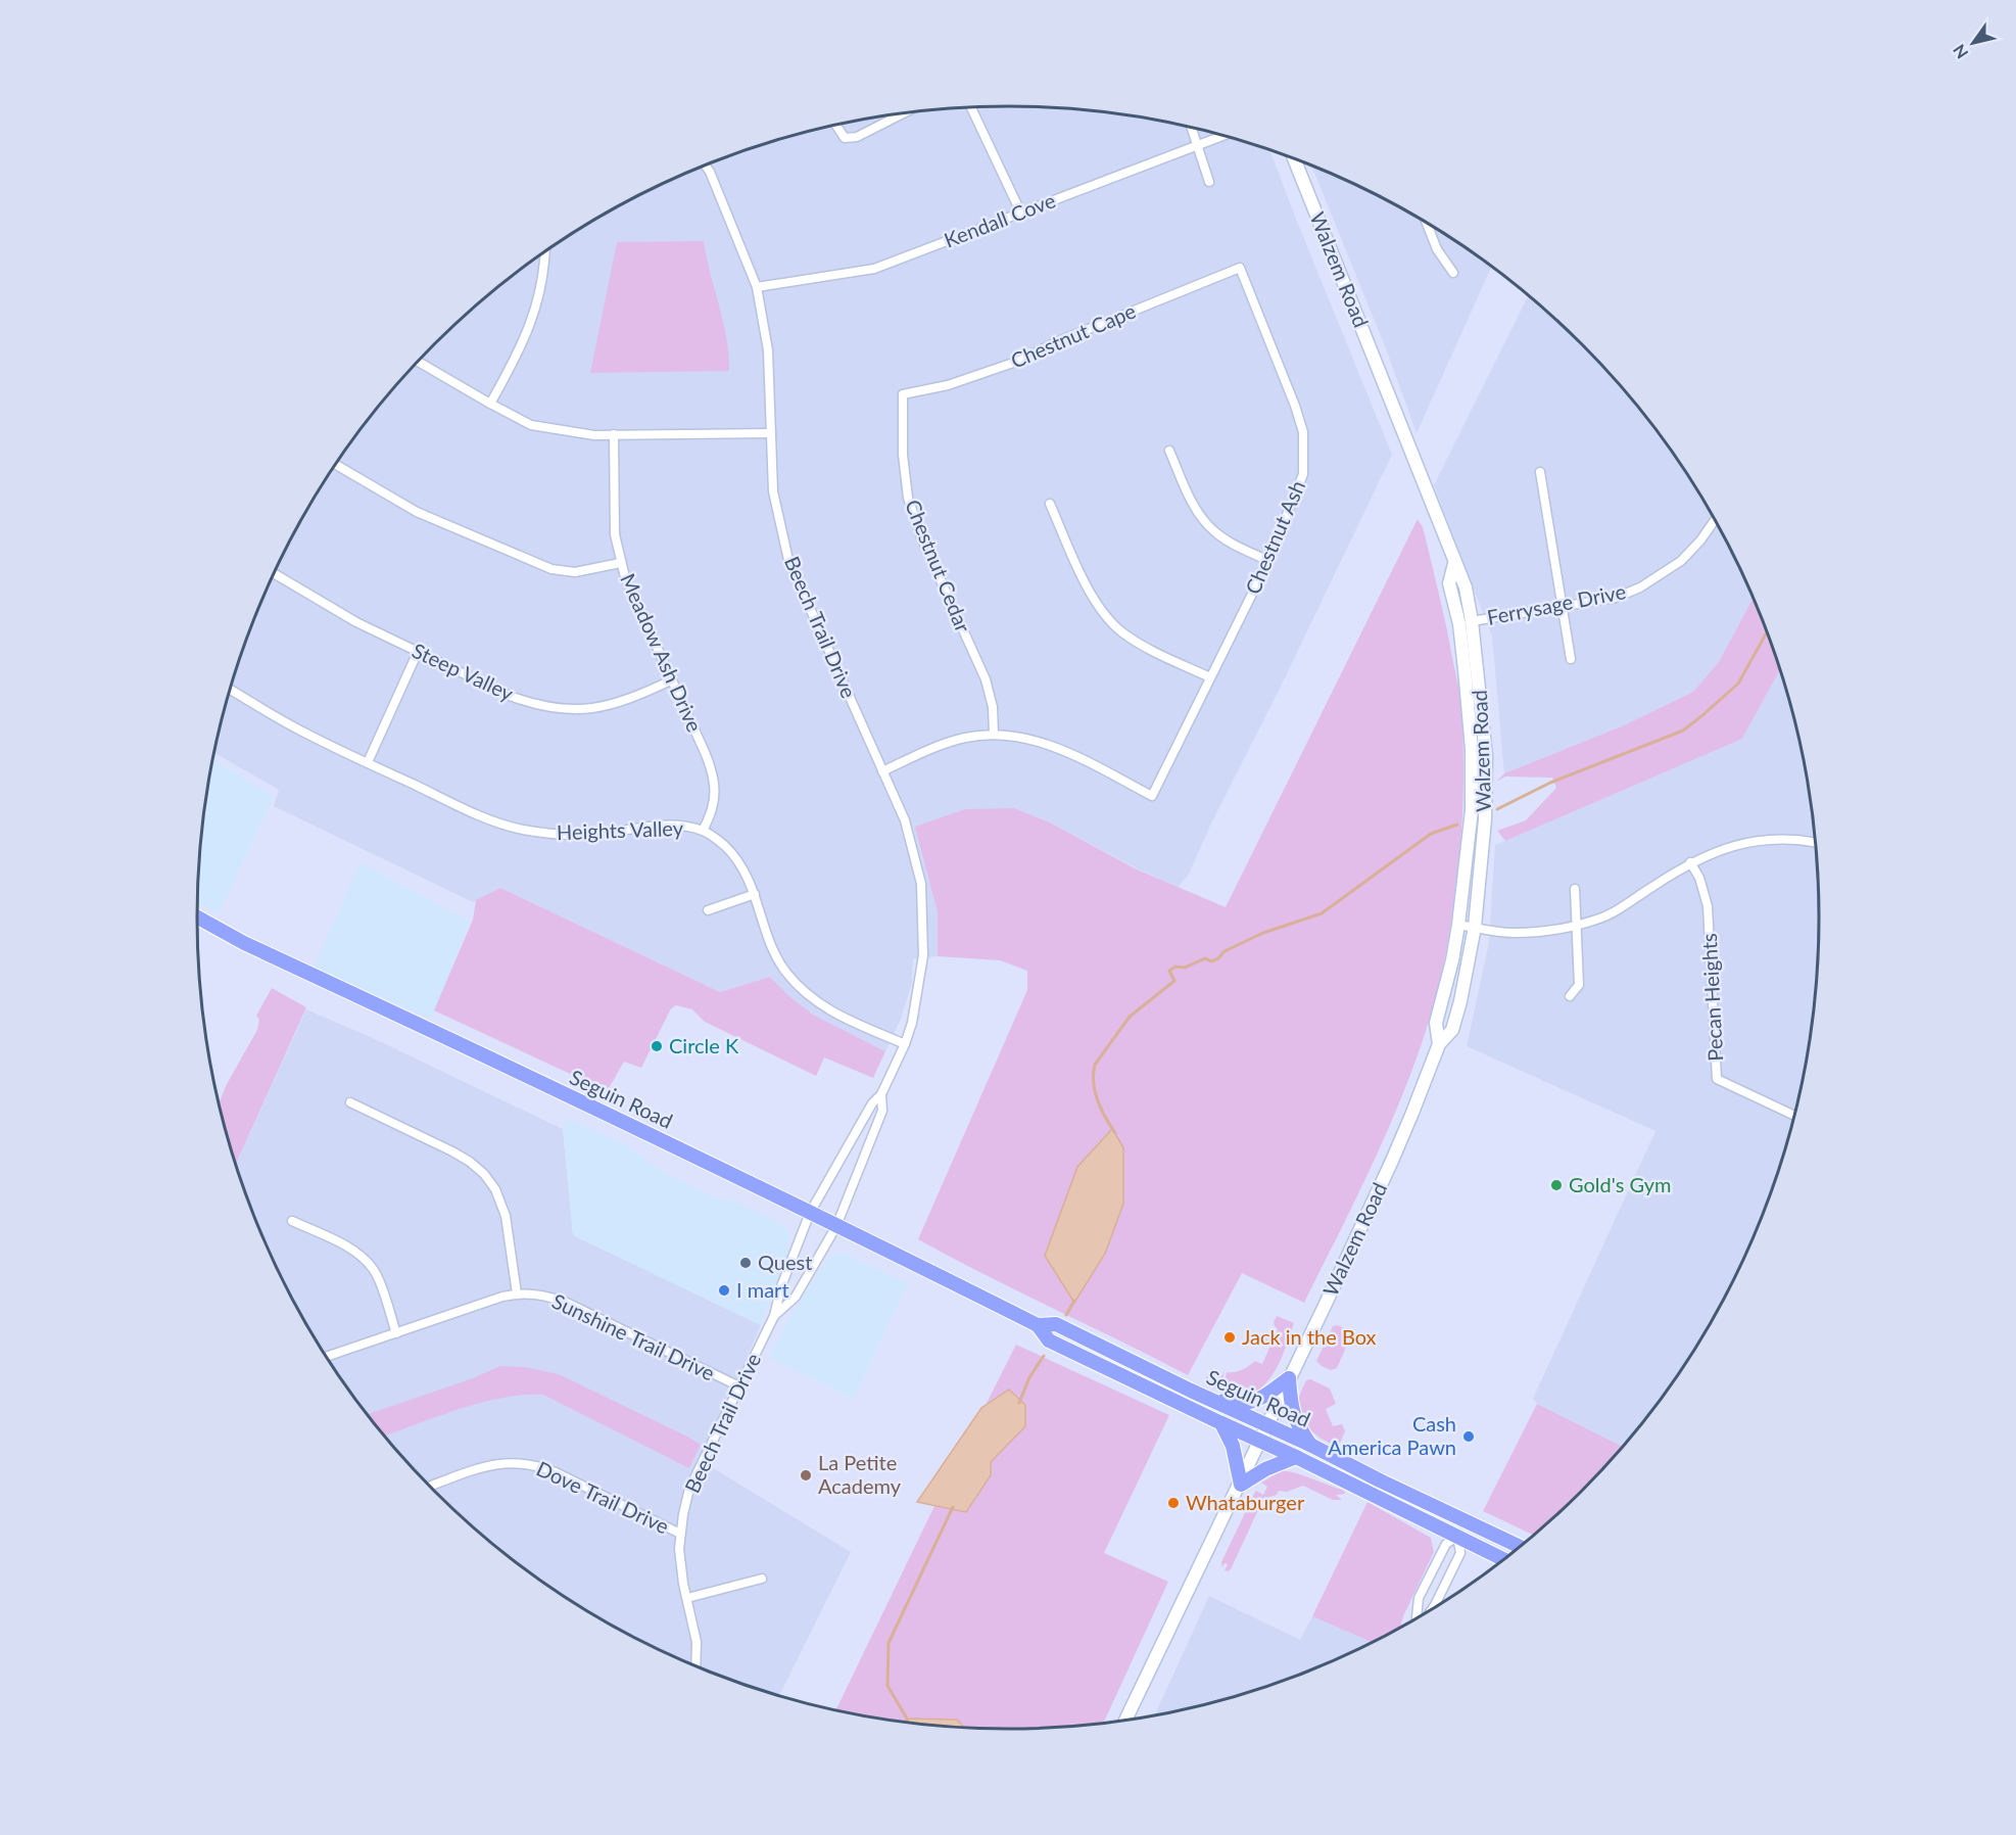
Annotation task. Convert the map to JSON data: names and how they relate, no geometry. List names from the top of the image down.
{
  "streets": {
    "main road": ["Seguin Road"],
    "street": [
      "Kendall Cove",
      "Walzem Road",
      "Chestnut Cape",
      "Chestnut Ash",
      "Chestnut Cedar",
      "Ferrysage Drive",
      "Beech Trail Drive",
      "Meadow Ash Drive",
      "Steep Valley",
      "Heights Valley",
      "Pecan Heights",
      "Sunshine Trail Drive",
      "Dove Trail Drive"
    ]
  },
  "crossings": [
    ["Kendall Cove", "Beech Trail Drive"],
    ["Walzem Road", "Ferrysage Drive"],
    ["Walzem Road", "Seguin Road"],
    ["Chestnut Cape", "Chestnut Ash"],
    ["Chestnut Cape", "Chestnut Cedar"],
    ["Chestnut Ash", "Chestnut Cedar"],
    ["Beech Trail Drive", "Heights Valley"],
    ["Beech Trail Drive", "Seguin Road"],
    ["Beech Trail Drive", "Sunshine Trail Drive"],
    ["Beech Trail Drive", "Dove Trail Drive"],
    ["Meadow Ash Drive", "Steep Valley"],
    ["Meadow Ash Drive", "Heights Valley"]
  ],
  "places": [
    "Circle K",
    "Gold's Gym",
    "Quest",
    "I mart",
    "Jack in the Box",
    "Cash America Pawn",
    "La Petite Academy",
    "Whataburger"
  ],
  "north": "bottom left"
}
